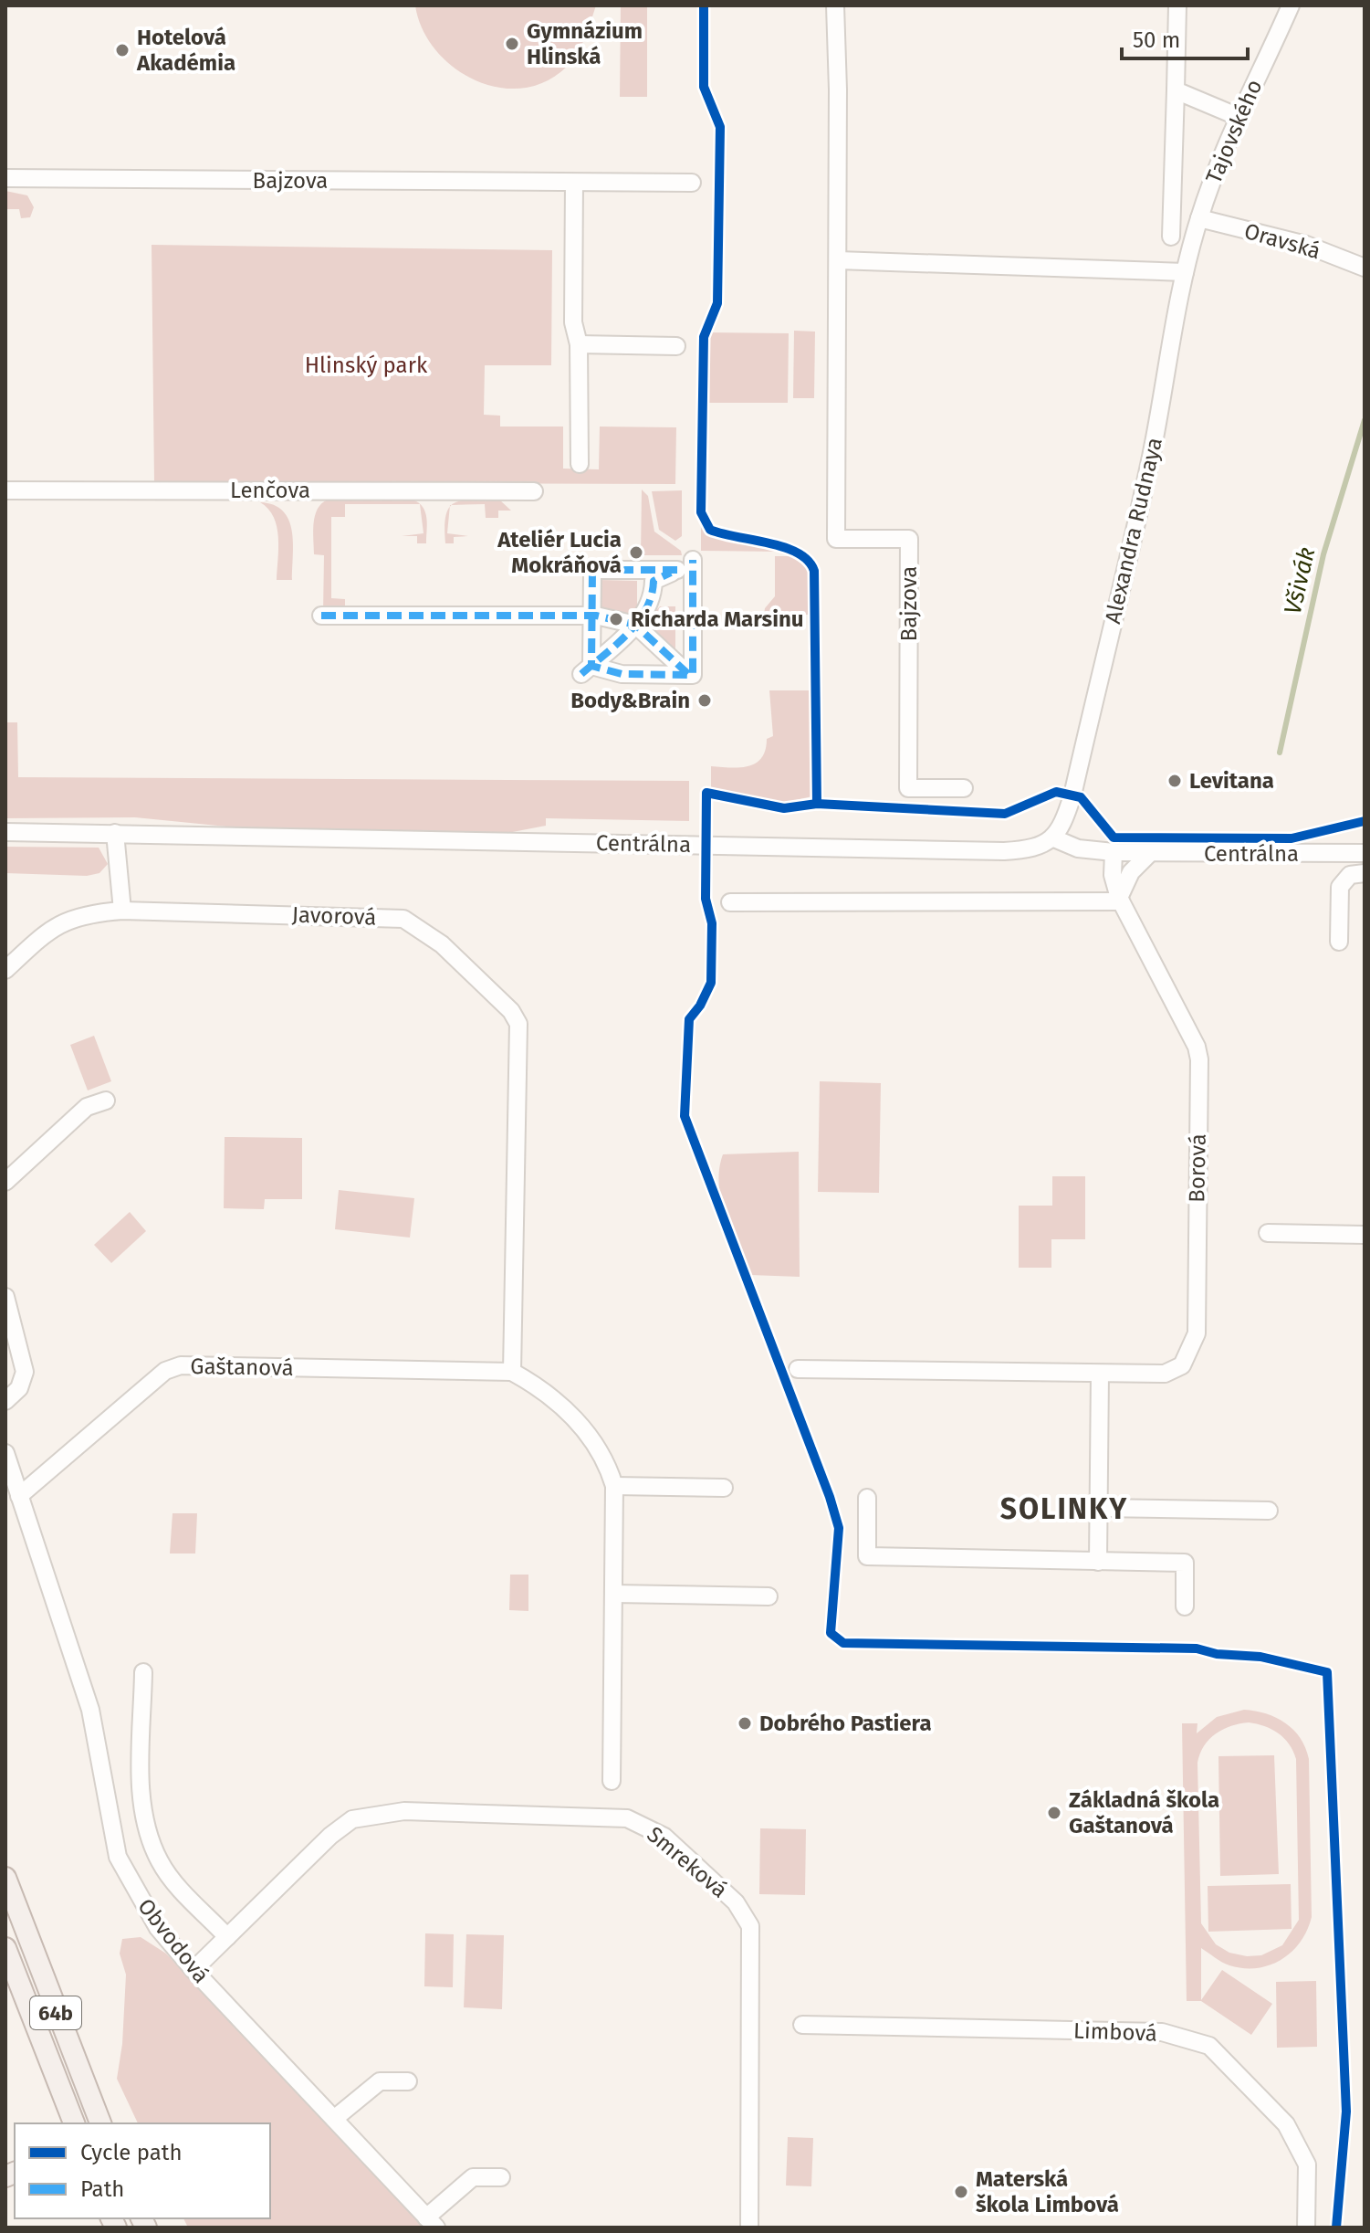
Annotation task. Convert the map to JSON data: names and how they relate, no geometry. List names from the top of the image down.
{
  "streets": {
    "main road": ["64b"],
    "street": [
      "Tajovského",
      "Bajzova",
      "Oravská",
      "Lenčova",
      "Alexandra Rudnaya",
      "Centrálna",
      "Javorová",
      "Borová",
      "Gaštanová",
      "Smreková",
      "Obvodová",
      "Limbová"
    ]
  },
  "crossings": [
    ["Tajovského", "Oravská"],
    ["Tajovského", "Alexandra Rudnaya"],
    ["Oravská", "Alexandra Rudnaya"],
    ["Alexandra Rudnaya", "Centrálna"],
    ["Centrálna", "Borová"],
    ["Javorová", "Gaštanová"],
    ["Gaštanová", "Obvodová"],
    ["Smreková", "Obvodová"]
  ],
  "districts": ["SOLINKY"],
  "water": ["Všivák"],
  "parks": ["Hlinský park"],
  "places": [
    "Gymnázium Hlinská",
    "Hotelová Akadémia",
    "Ateliér Lucia Mokráňová",
    "Richarda Marsinu",
    "Body&Brain",
    "Levitana",
    "Dobrého Pastiera",
    "Základná škola Gaštanová",
    "Materská škola Limbová"
  ],
  "legend": ["Cycle path", "Path"],
  "scale_bar": "50 m"
}
